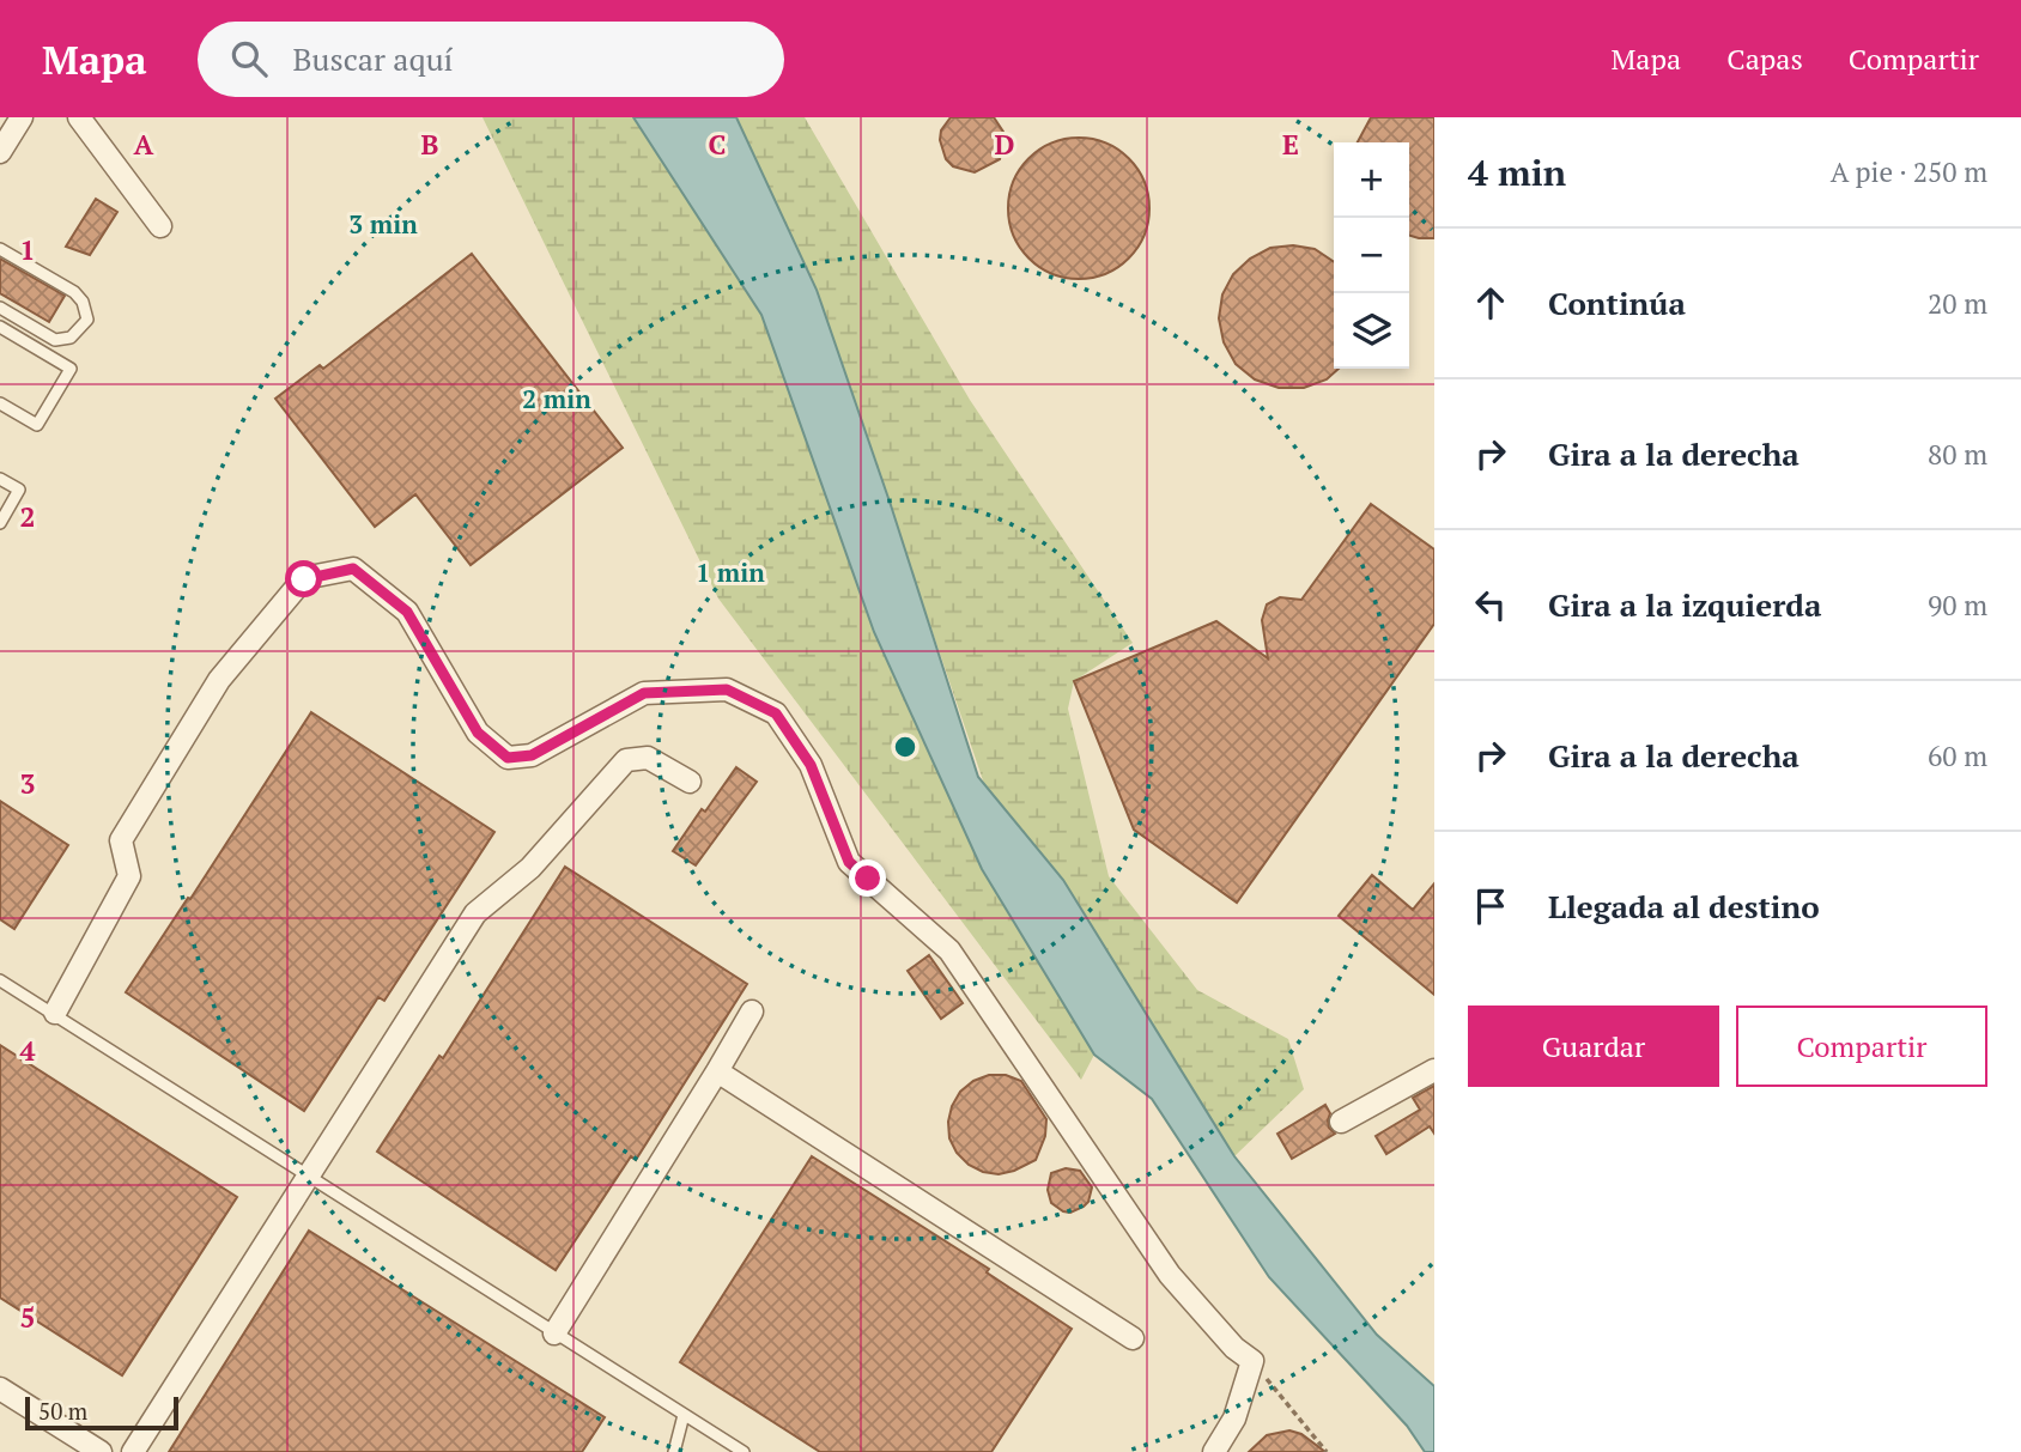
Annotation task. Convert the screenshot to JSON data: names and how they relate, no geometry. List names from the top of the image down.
{
  "scale_bar": "50 m",
  "page": {
    "header": "Mapa",
    "search": "Buscar aquí",
    "nav": ["Mapa", "Capas", "Compartir"],
    "heading": ["4 min", "A pie · 250 m"],
    "map_buttons": ["+", "−"],
    "list": [
      ["Continúa", "20 m"],
      ["Gira a la derecha", "80 m"],
      ["Gira a la izquierda", "90 m"],
      ["Gira a la derecha", "60 m"],
      "Llegada al destino"
    ],
    "buttons": ["Guardar", "Compartir"],
    "scale": "50 m"
  },
  "grid": {
    "columns": [
      "A",
      "B",
      "C",
      "D",
      "E"
    ],
    "rows": [
      "1",
      "2",
      "3",
      "4",
      "5"
    ]
  },
  "rings": ["3 min", "2 min", "1 min"]
}
